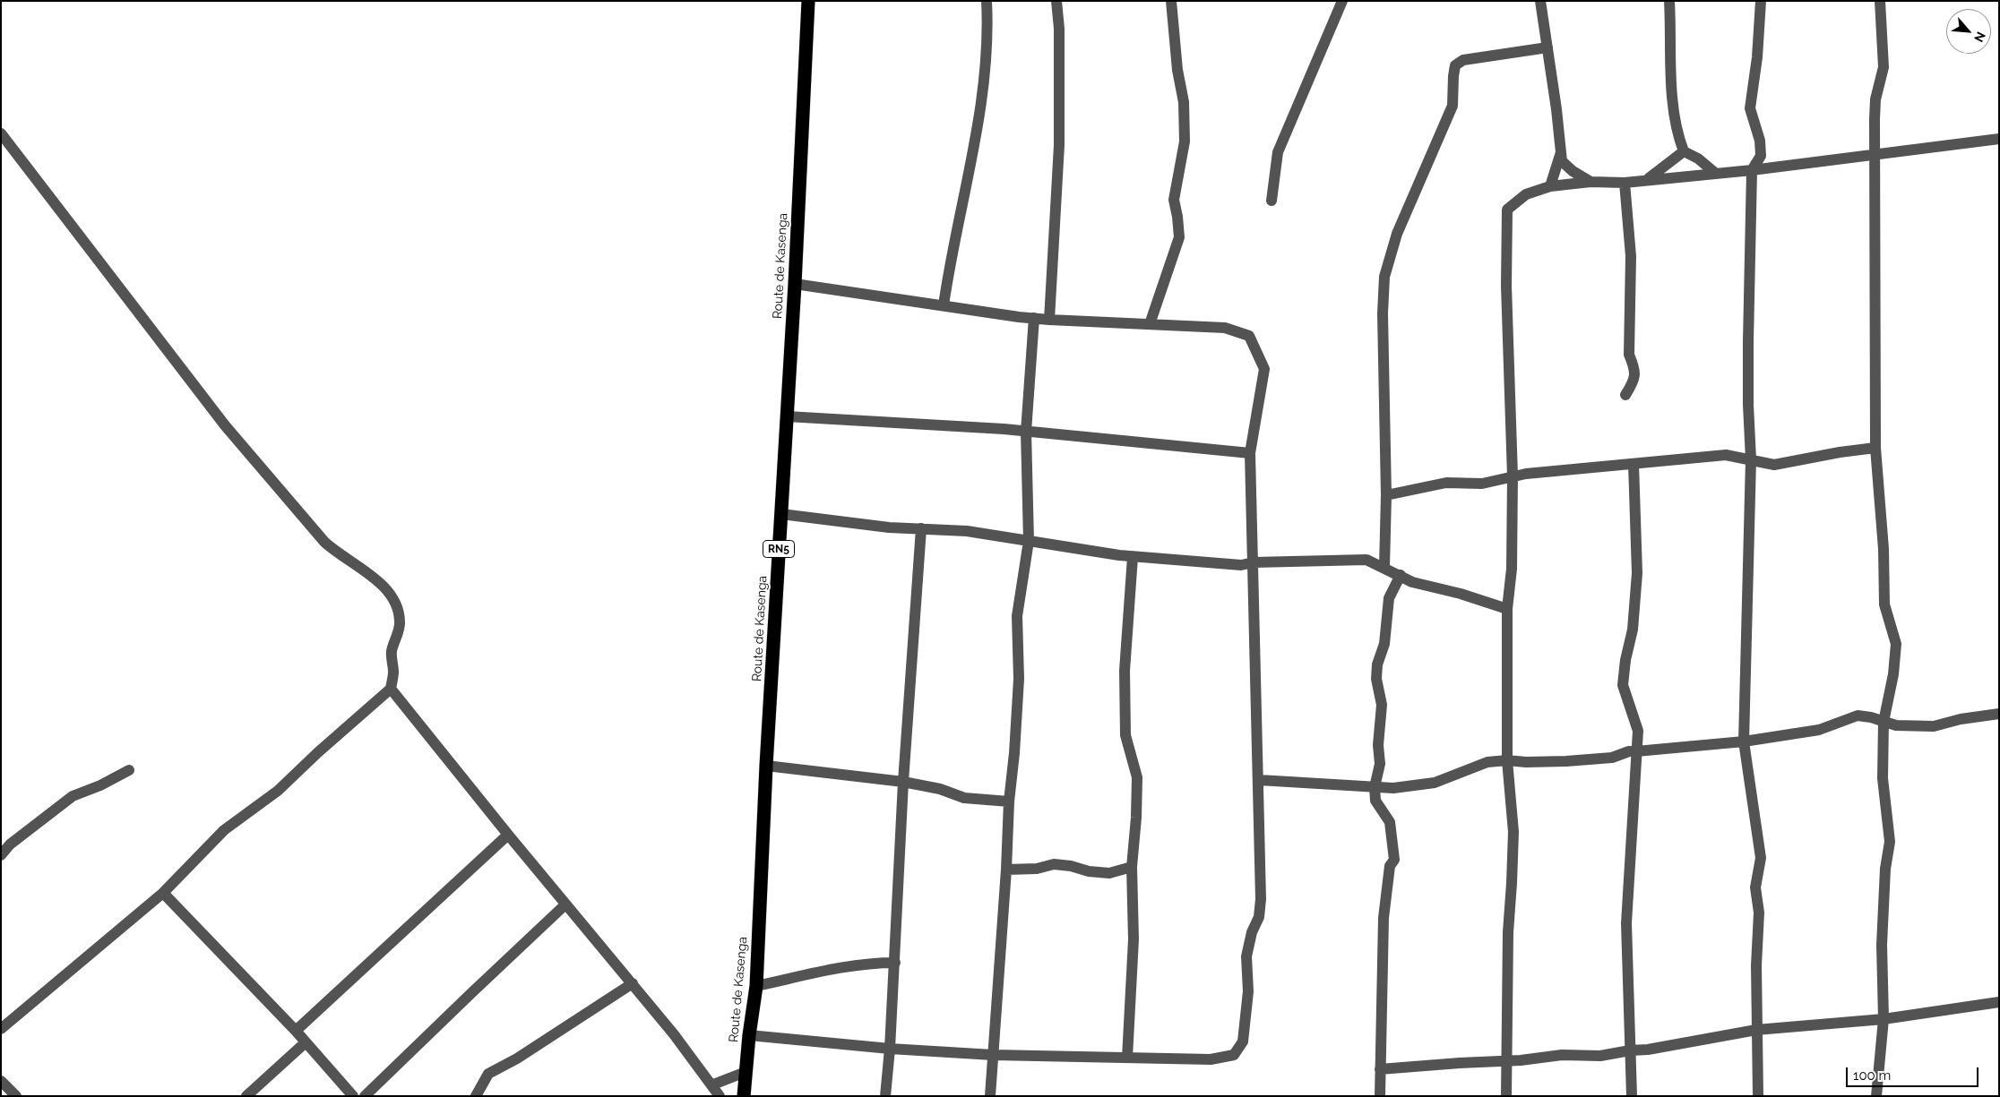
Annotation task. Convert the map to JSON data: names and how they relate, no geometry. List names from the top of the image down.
{
  "streets": {
    "highway": ["Route de Kasenga", "RN5"]
  },
  "scale_bar": "100 m",
  "north": "bottom right"
}
